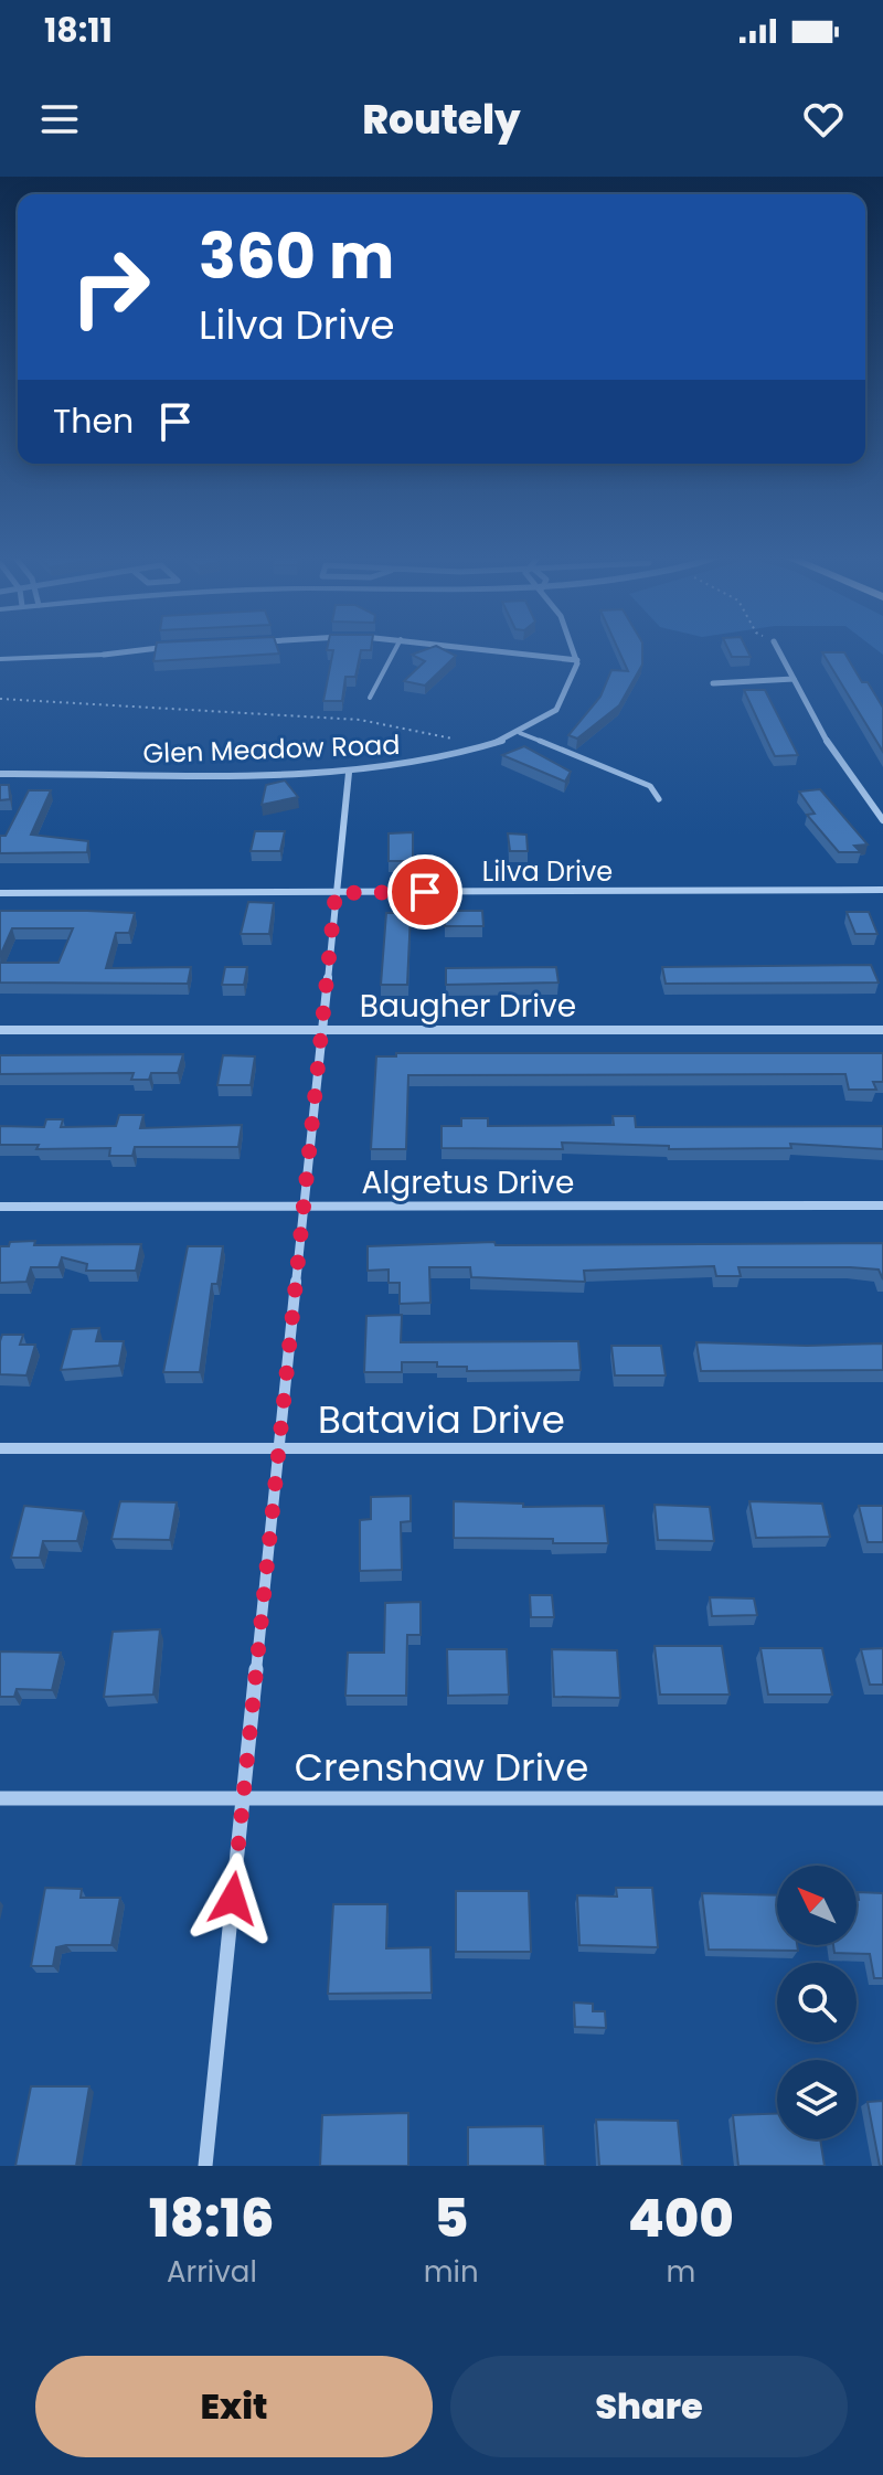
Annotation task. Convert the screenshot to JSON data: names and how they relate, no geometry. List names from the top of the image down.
{
  "streets": {
    "street": [
      "Glen Meadow Road",
      "Lilva Drive",
      "Baugher Drive",
      "Algretus Drive",
      "Batavia Drive",
      "Crenshaw Drive"
    ]
  },
  "north": "top left",
  "page": {
    "status": "18:11",
    "header": "Routely",
    "turn": ["360 m", "Lilva Drive"],
    "then": "Then",
    "eta": [
      "18:16",
      "Arrival",
      "5",
      "min",
      "400",
      "m"
    ],
    "buttons": ["Exit", "Share"]
  }
}
